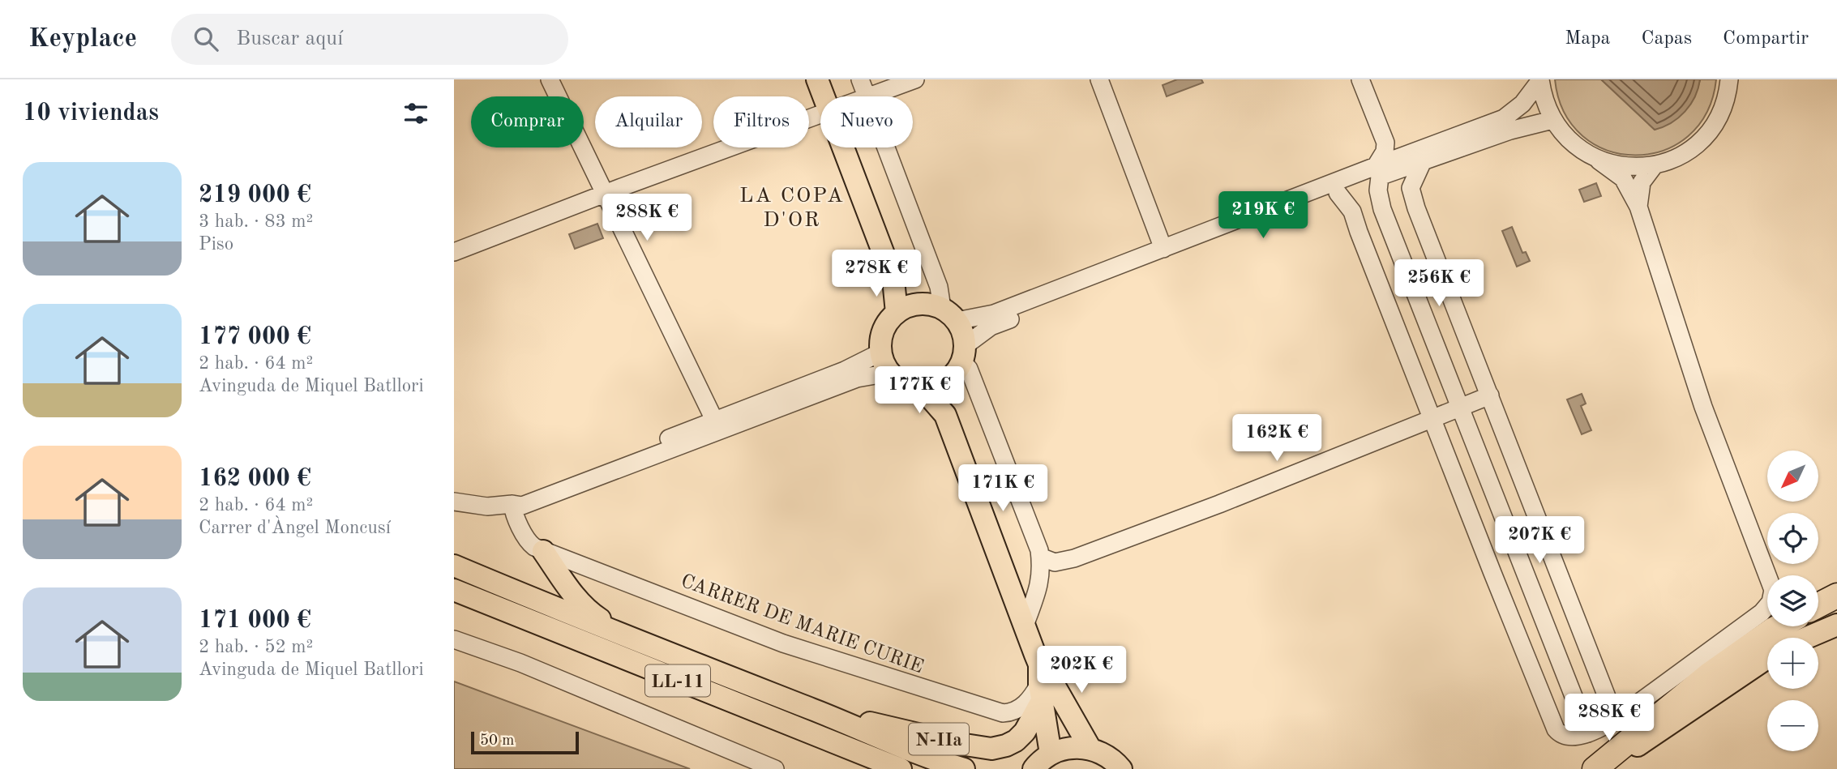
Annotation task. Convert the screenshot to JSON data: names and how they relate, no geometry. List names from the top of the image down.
{
  "streets": {
    "main road": ["LL-11", "N-IIa"],
    "street": ["CARRER DE MARIE CURIE"]
  },
  "crossings": [
    ["CARRER DE MARIE CURIE", "N-IIa"],
    ["LL-11", "N-IIa"]
  ],
  "districts": ["LA COPA D'OR"],
  "scale_bar": "50 m",
  "north": "bottom left",
  "page": {
    "header": "Keyplace",
    "search": "Buscar aquí",
    "nav": ["Mapa", "Capas", "Compartir"],
    "heading": "10 viviendas",
    "chip": [
      "Comprar",
      "Alquilar",
      "Filtros",
      "Nuevo"
    ],
    "list": [
      {
        "name": "219 000 €",
        "note": "3 hab. · 83 m² · Piso"
      },
      {
        "name": "177 000 €",
        "note": "2 hab. · 64 m² · Avinguda de Miquel Batllori"
      },
      {
        "name": "162 000 €",
        "note": "2 hab. · 64 m² · Carrer d'Àngel Moncusí"
      },
      {
        "name": "171 000 €",
        "note": "2 hab. · 52 m² · Avinguda de Miquel Batllori"
      }
    ],
    "price": [
      "219K €",
      "288K €",
      "278K €",
      "256K €",
      "177K €",
      "162K €",
      "171K €",
      "207K €",
      "202K €",
      "288K €"
    ],
    "map_buttons": ["+", "−"],
    "scale": "50 m"
  }
}
